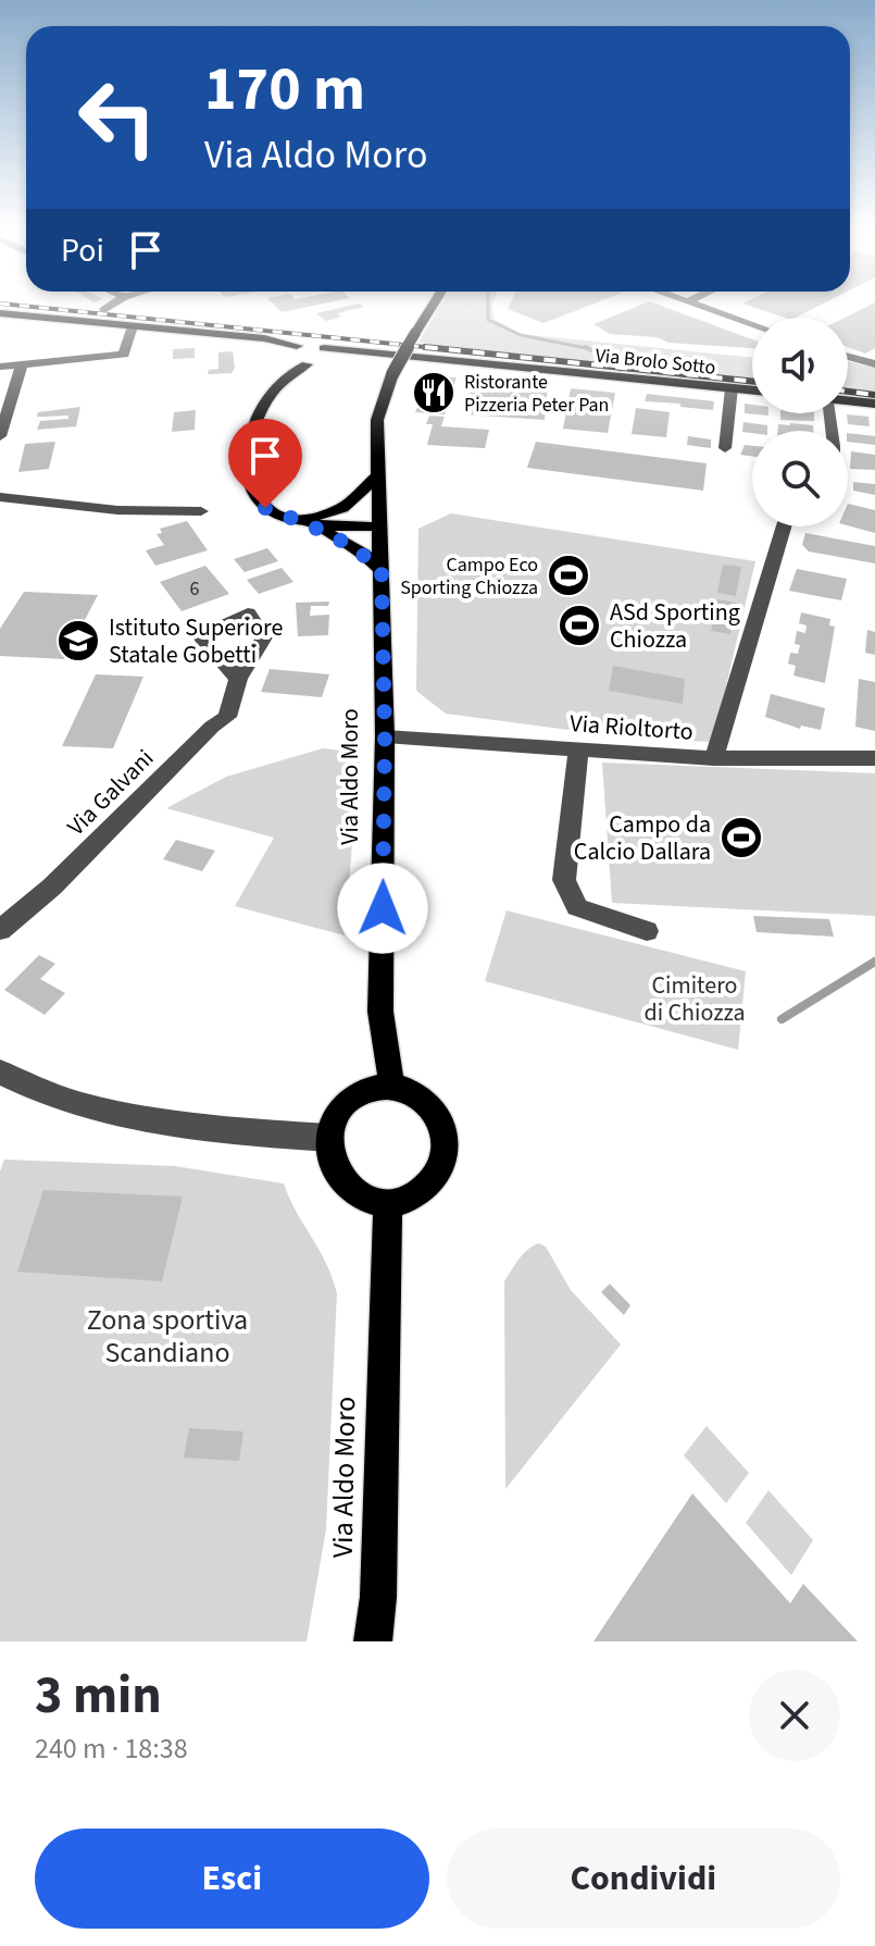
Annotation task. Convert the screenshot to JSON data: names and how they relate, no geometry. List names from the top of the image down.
{
  "streets": {
    "main road": ["Via Brolo Sotto", "Via Aldo Moro"],
    "street": ["Via Rioltorto", "Via Galvani"]
  },
  "crossings": [
    ["Via Rioltorto", "Via Aldo Moro"]
  ],
  "parks": ["Cimitero di Chiozza", "Zona sportiva Scandiano"],
  "places": {
    "restaurant": ["Ristorante Pizzeria Peter Pan"],
    "sports": ["Campo Eco Sporting Chiozza", "ASd Sporting Chiozza", "Campo da Calcio Dallara"],
    "school or university": ["Istituto Superiore Statale Gobetti"]
  },
  "house_numbers": ["6"],
  "page": {
    "turn": ["170 m", "Via Aldo Moro"],
    "then": "Poi",
    "heading": ["3 min", "240 m · 18:38"],
    "buttons": ["Esci", "Condividi"]
  }
}
